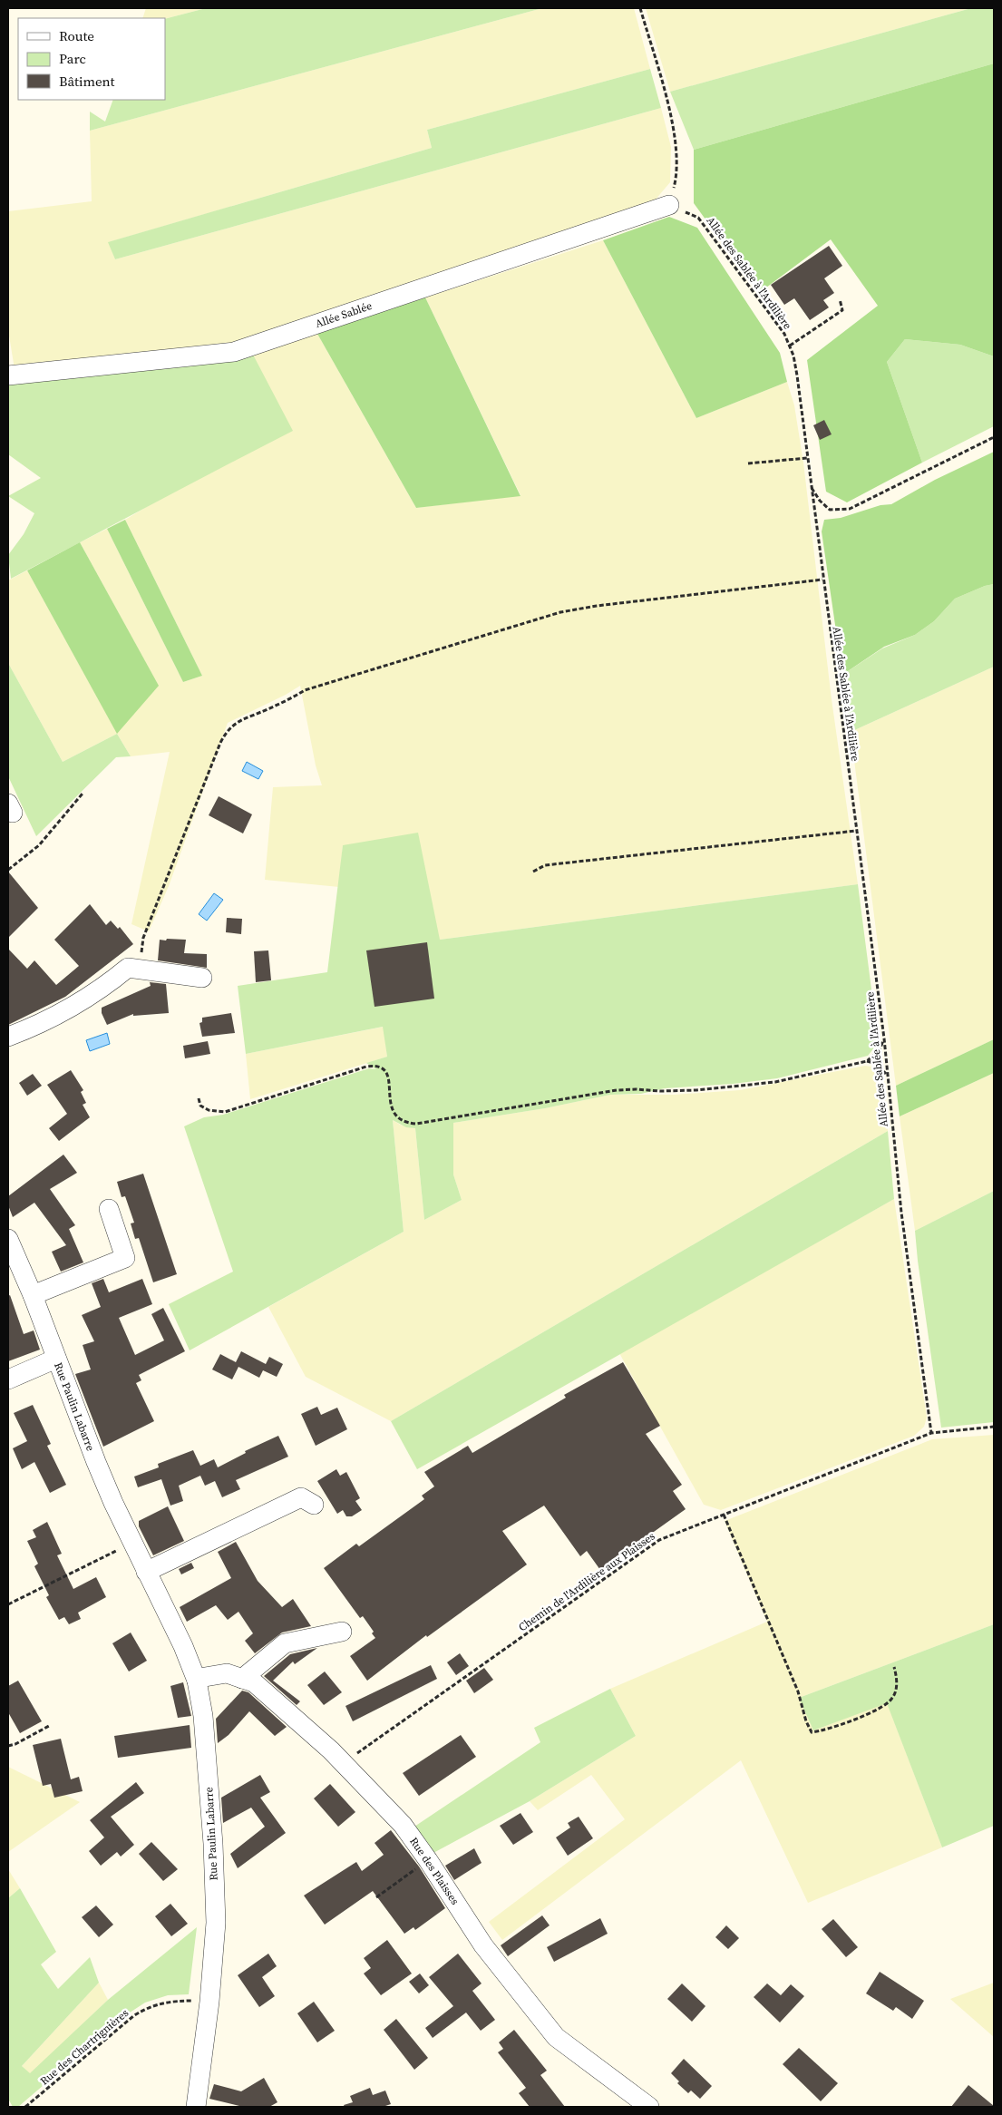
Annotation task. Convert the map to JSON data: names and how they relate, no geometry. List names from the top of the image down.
{
  "streets": {
    "street": ["Allée Sablée", "Rue Paulin Labarre", "Rue des Plaisses"],
    "path": ["Allée des Sablée à l'Ardilière", "Chemin de l'Ardilière aux Plaisses", "Rue des Chartrignières"]
  },
  "crossings": [
    ["Allée des Sablée à l'Ardilière", "Allée Sablée"],
    ["Allée des Sablée à l'Ardilière", "Chemin de l'Ardilière aux Plaisses"],
    ["Rue Paulin Labarre", "Rue des Plaisses"],
    ["Rue Paulin Labarre", "Rue des Chartrignières"],
    ["Chemin de l'Ardilière aux Plaisses", "Rue des Plaisses"]
  ],
  "legend": ["Route", "Parc", "Bâtiment"]
}
